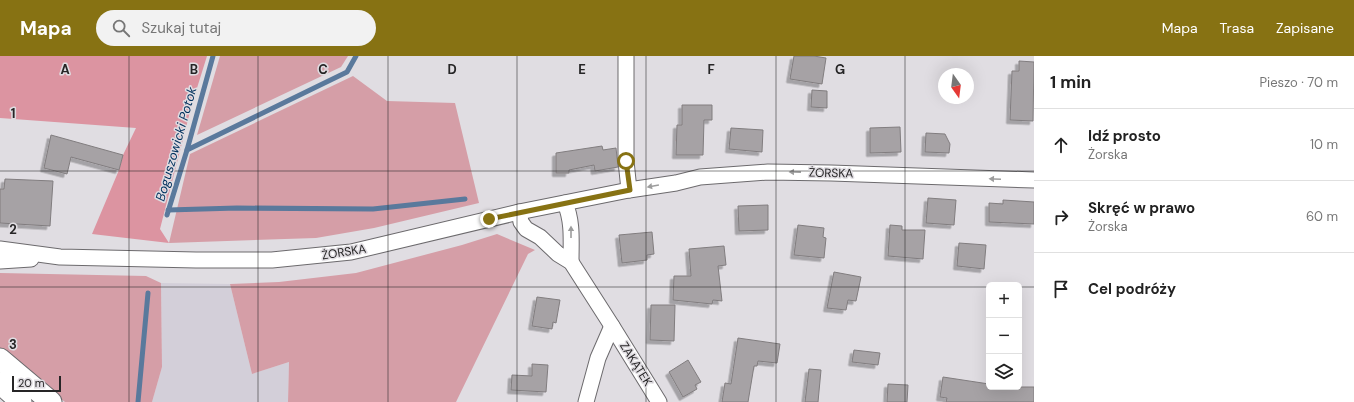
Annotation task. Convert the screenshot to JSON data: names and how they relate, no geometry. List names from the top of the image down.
{
  "streets": {
    "street": ["ŻORSKA", "ZAKĄTEK"]
  },
  "crossings": [
    ["ŻORSKA", "ZAKĄTEK"]
  ],
  "one_way": ["ŻORSKA"],
  "water": ["Boguszowicki Potok"],
  "scale_bar": "20 m",
  "north": "bottom",
  "page": {
    "header": "Mapa",
    "search": "Szukaj tutaj",
    "nav": ["Mapa", "Trasa", "Zapisane"],
    "heading": ["1 min", "Pieszo · 70 m"],
    "list": [
      ["Idź prosto", "Żorska", "10 m"],
      ["Skręć w prawo", "Żorska", "60 m"],
      "Cel podróży"
    ],
    "map_buttons": ["+", "−"],
    "scale": "20 m"
  },
  "grid": {
    "columns": [
      "A",
      "B",
      "C",
      "D",
      "E",
      "F",
      "G"
    ],
    "rows": ["1", "2", "3"]
  }
}
